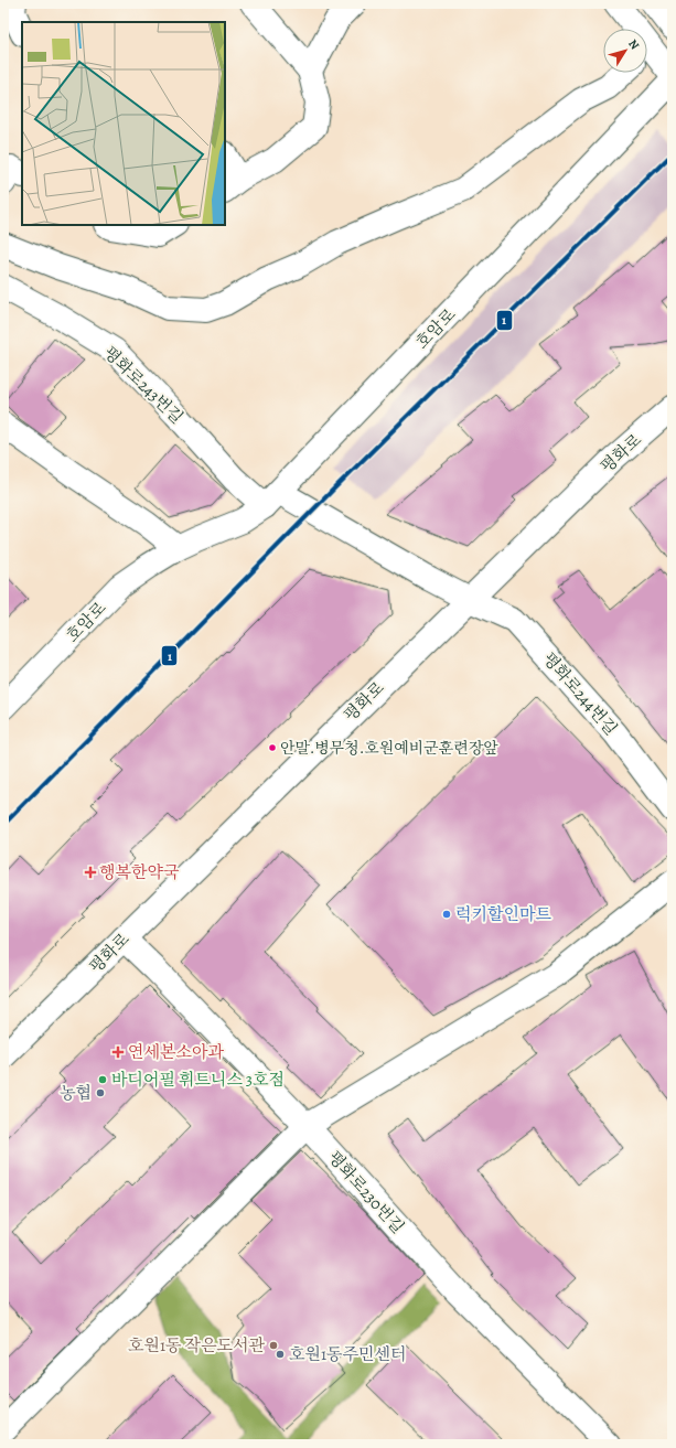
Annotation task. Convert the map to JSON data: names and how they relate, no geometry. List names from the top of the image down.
{
  "streets": {
    "street": [
      "호암로",
      "평화로243번길",
      "평화로",
      "평화로244번길",
      "평화로230번길"
    ]
  },
  "crossings": [
    ["호암로", "평화로243번길"],
    ["평화로243번길", "평화로"],
    ["평화로243번길", "평화로244번길"],
    ["평화로", "평화로244번길"],
    ["평화로", "평화로230번길"]
  ],
  "places": {
    "other": [
      "안말.병무청.호원예비군훈련장앞",
      "럭키할인마트",
      "바디어필 휘트니스 3호점",
      "농협",
      "호원1동 작은도서관",
      "호원1동주민센터"
    ],
    "health": ["행복한약국", "연세본소아과"]
  },
  "lines": ["transit line 1"],
  "north": "top right"
}
